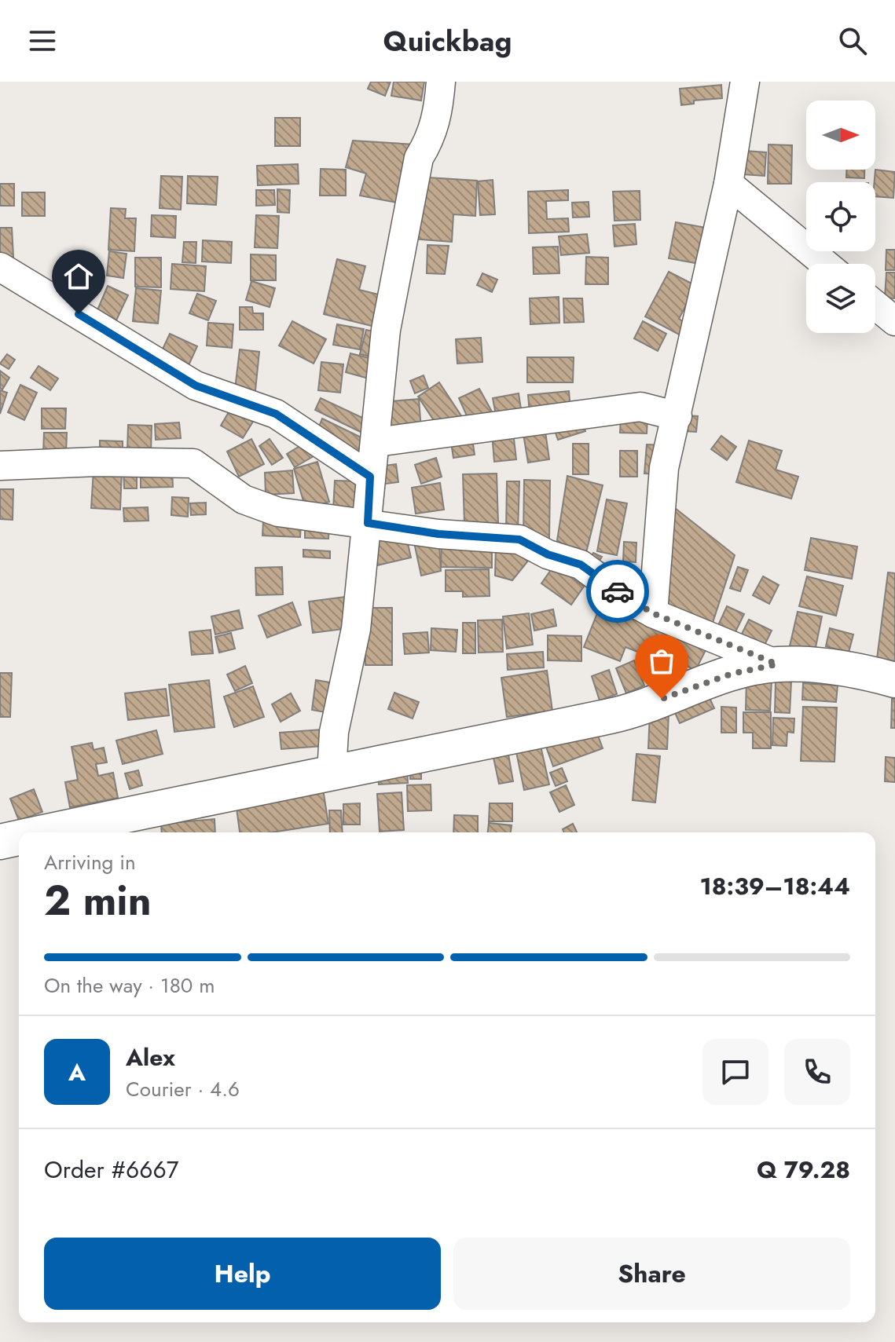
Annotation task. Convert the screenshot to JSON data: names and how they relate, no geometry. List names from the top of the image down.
{
  "north": "right",
  "page": {
    "header": "Quickbag",
    "heading": ["2 min", "Arriving in", "18:39–18:44"],
    "panel": [
      "Alex",
      "Courier · 4.6",
      "Order #6667",
      "Q 79.28"
    ],
    "bar": "On the way · 180 m",
    "round": "A",
    "buttons": ["Help", "Share"]
  }
}
